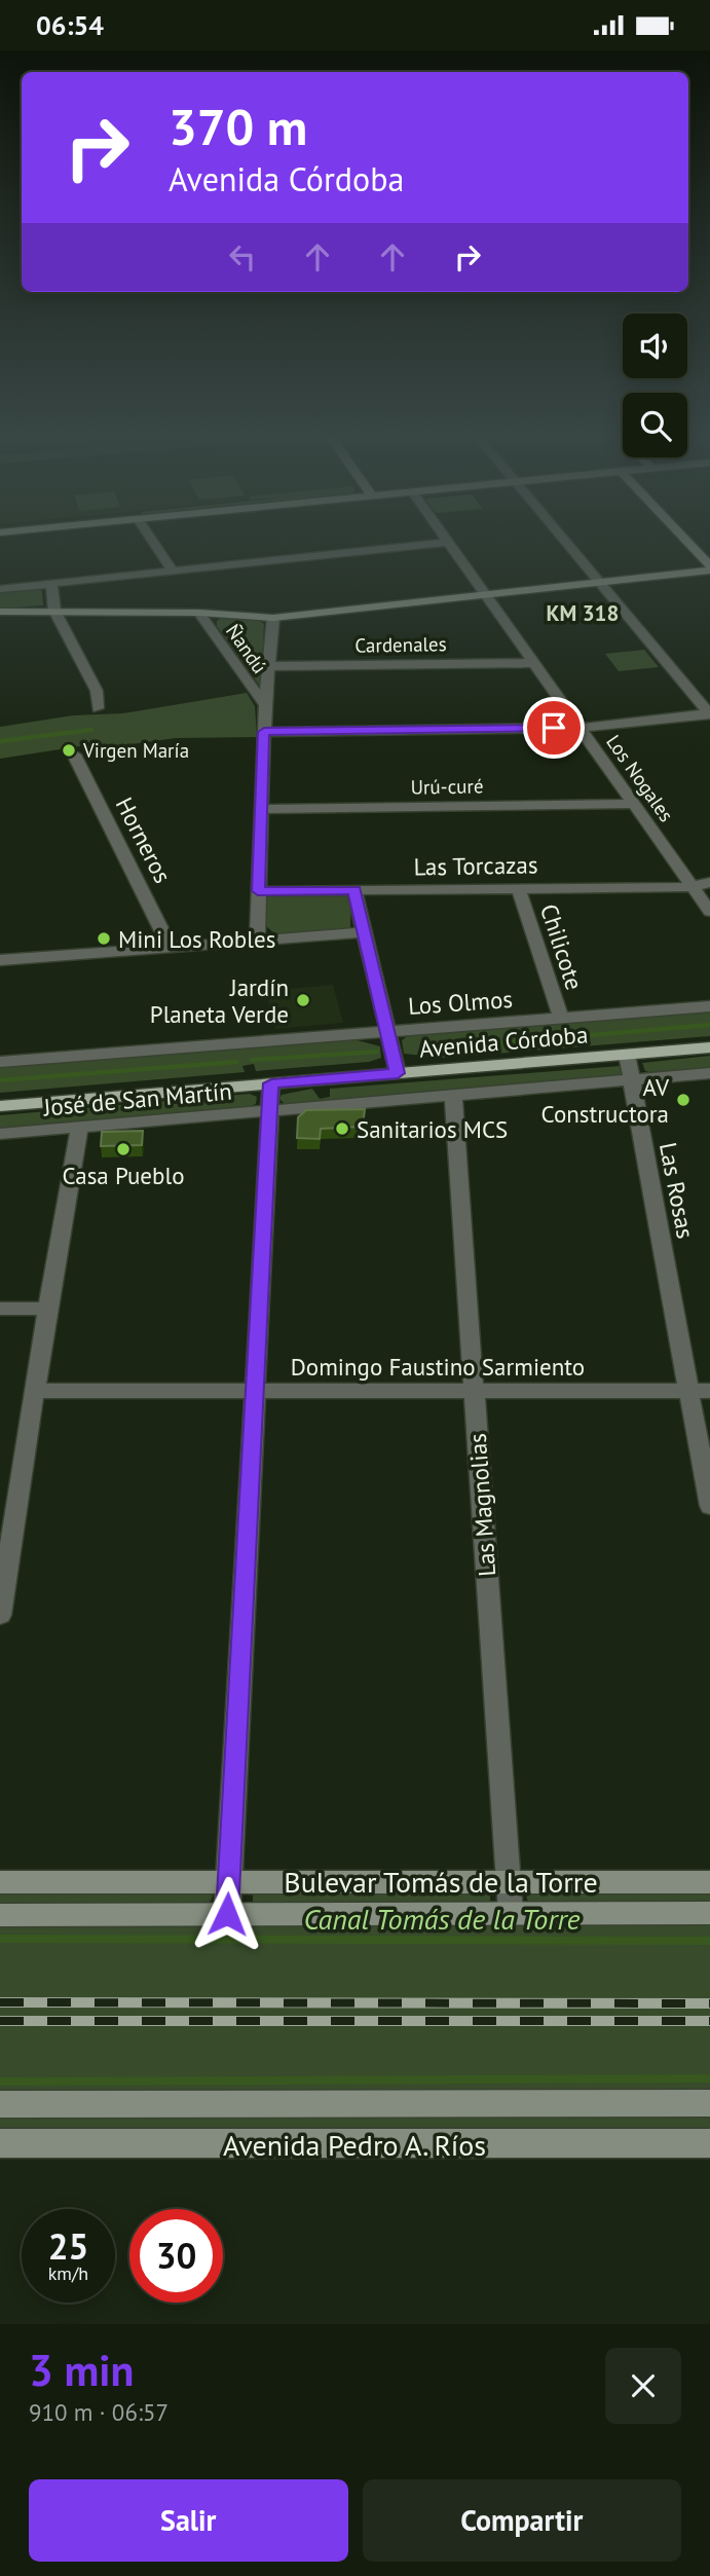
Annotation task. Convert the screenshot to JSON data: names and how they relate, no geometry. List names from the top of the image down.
{
  "streets": {
    "main road": ["Avenida Córdoba"],
    "street": [
      "Cardenales",
      "Ñandú",
      "Los Nogales",
      "Urú-curé",
      "Horneros",
      "Las Torcazas",
      "Chilicote",
      "Los Olmos",
      "José de San Martín",
      "Las Rosas",
      "Domingo Faustino Sarmiento",
      "Las Magnolias",
      "Bulevar Tomás de la Torre",
      "Avenida Pedro A. Ríos"
    ]
  },
  "crossings": [
    ["Cardenales", "Los Nogales"],
    ["Los Nogales", "Urú-curé"],
    ["Los Nogales", "Las Torcazas"],
    ["Las Torcazas", "Chilicote"],
    ["Chilicote", "Los Olmos"],
    ["Avenida Córdoba", "Las Rosas"],
    ["José de San Martín", "Las Rosas"],
    ["José de San Martín", "Las Magnolias"],
    ["Las Rosas", "Domingo Faustino Sarmiento"],
    ["Domingo Faustino Sarmiento", "Las Magnolias"],
    ["Las Magnolias", "Bulevar Tomás de la Torre"]
  ],
  "districts": ["KM 318"],
  "water": ["Canal Tomás de la Torre"],
  "places": [
    "Virgen María",
    "Mini Los Robles",
    "Jardín Planeta Verde",
    "AV Constructora",
    "Sanitarios MCS",
    "Casa Pueblo"
  ],
  "page": {
    "status": "06:54",
    "turn": ["370 m", "Avenida Córdoba"],
    "speed": "25 km/h",
    "limit": "30",
    "heading": ["3 min", "910 m · 06:57"],
    "buttons": ["Salir", "Compartir"]
  }
}
